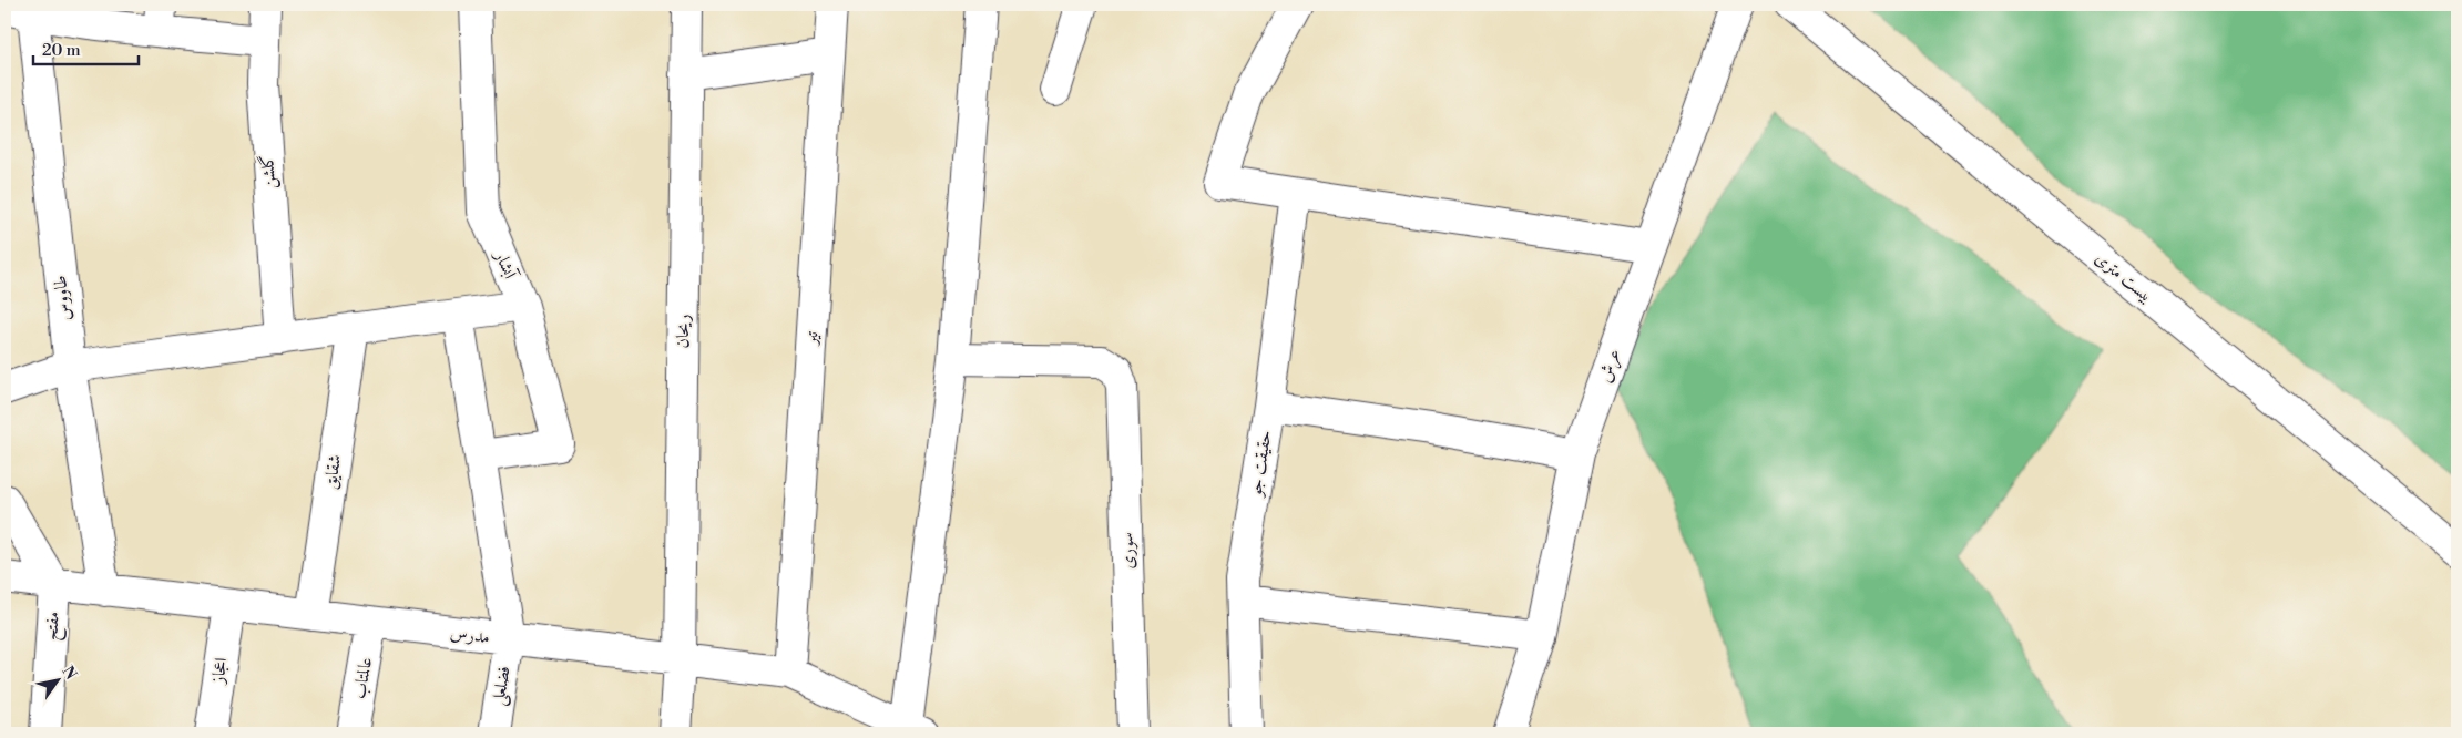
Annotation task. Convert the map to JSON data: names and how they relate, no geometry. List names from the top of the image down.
{
  "streets": {
    "street": [
      "گلشن",
      "آبشار",
      "بیست متری",
      "طاووس",
      "ریحان",
      "تیر",
      "عرش",
      "حقیقت جو",
      "شقایق",
      "سوری",
      "مفتح",
      "مدرس",
      "اعجاز",
      "عالمتاب",
      "فضلعلی"
    ]
  },
  "crossings": [
    ["آبشار", "فضلعلی"],
    ["طاووس", "مدرس"],
    ["ریحان", "مدرس"],
    ["تیر", "مدرس"],
    ["شقایق", "مدرس"],
    ["مفتح", "مدرس"],
    ["مدرس", "اعجاز"],
    ["مدرس", "عالمتاب"],
    ["مدرس", "فضلعلی"]
  ],
  "scale_bar": "20 m",
  "north": "top right"
}
